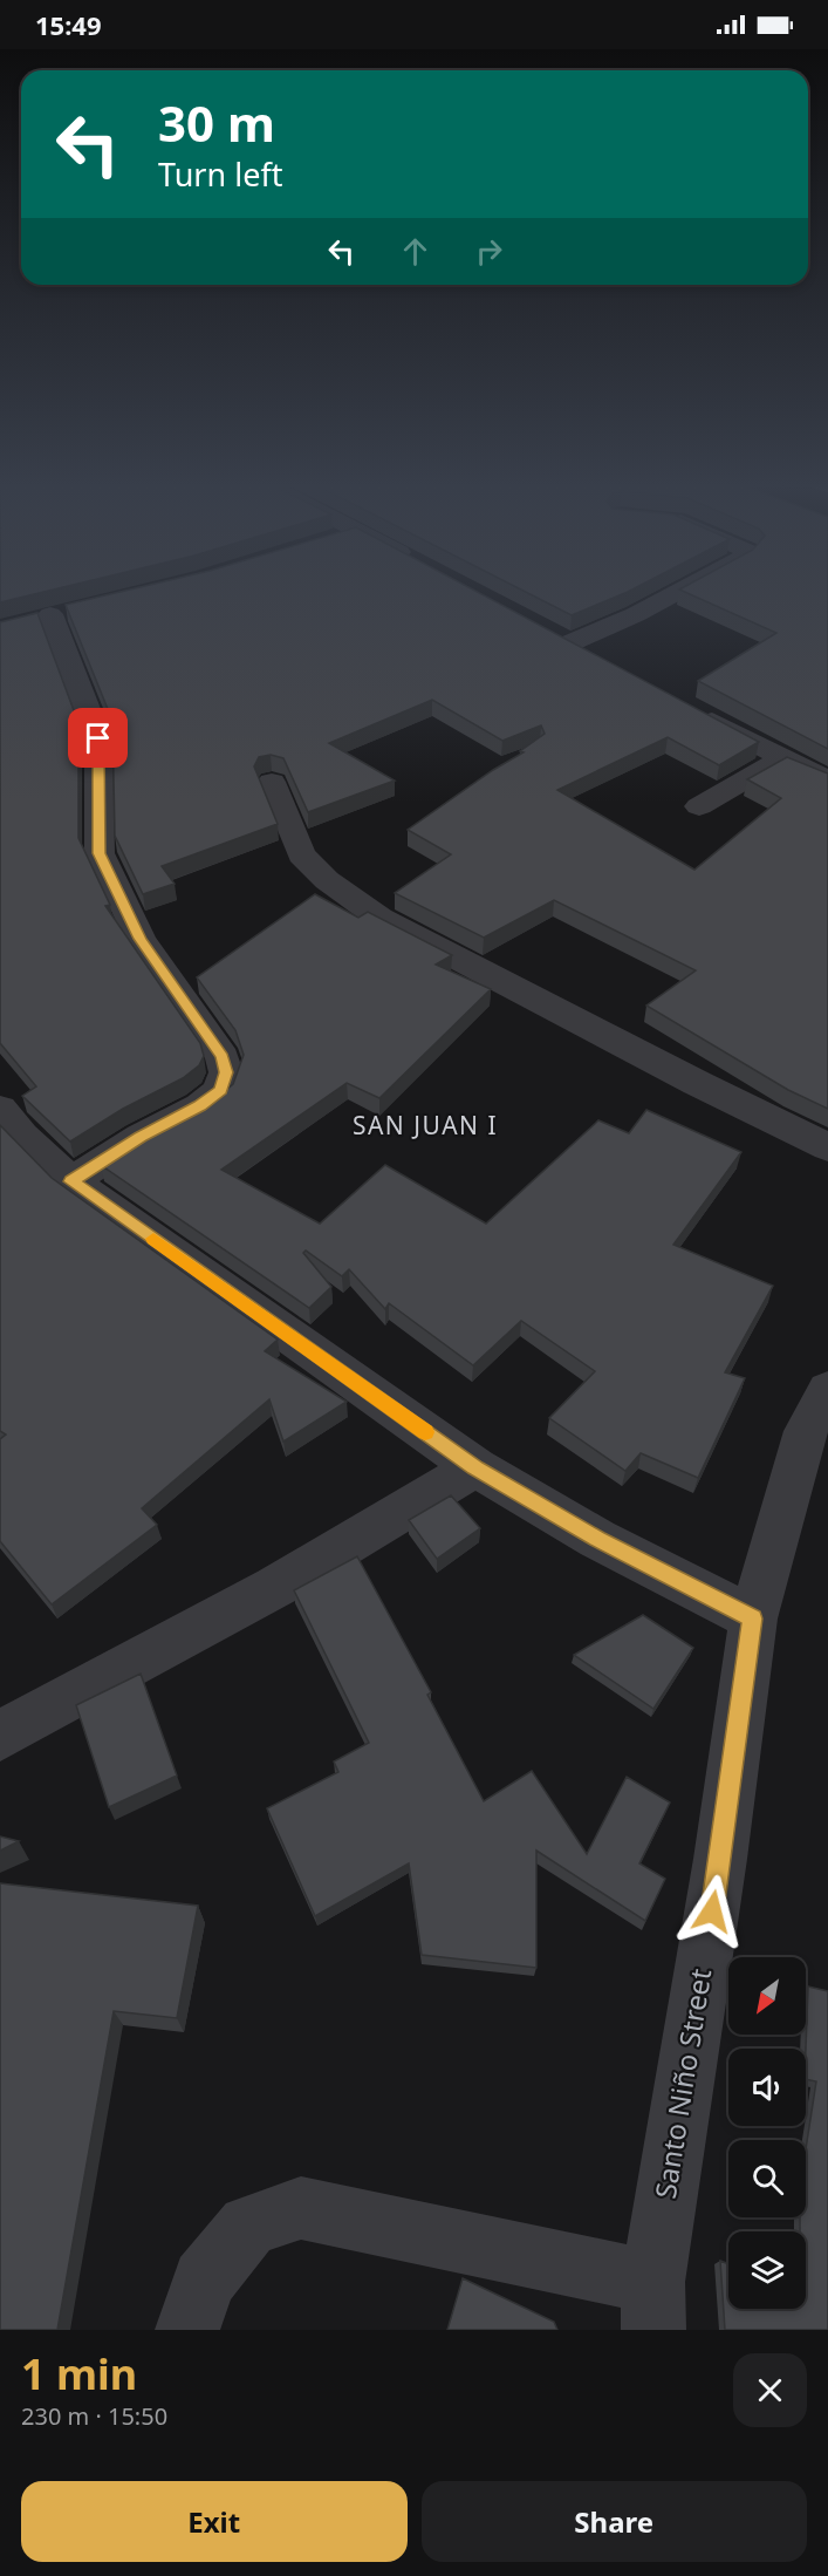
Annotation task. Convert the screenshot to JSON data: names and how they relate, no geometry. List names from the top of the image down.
{
  "streets": {
    "street": ["Santo Niño Street"]
  },
  "districts": ["SAN JUAN I"],
  "north": "bottom left",
  "page": {
    "status": "15:49",
    "turn": ["30 m", "Turn left"],
    "heading": ["1 min", "230 m · 15:50"],
    "buttons": ["Exit", "Share"]
  }
}
